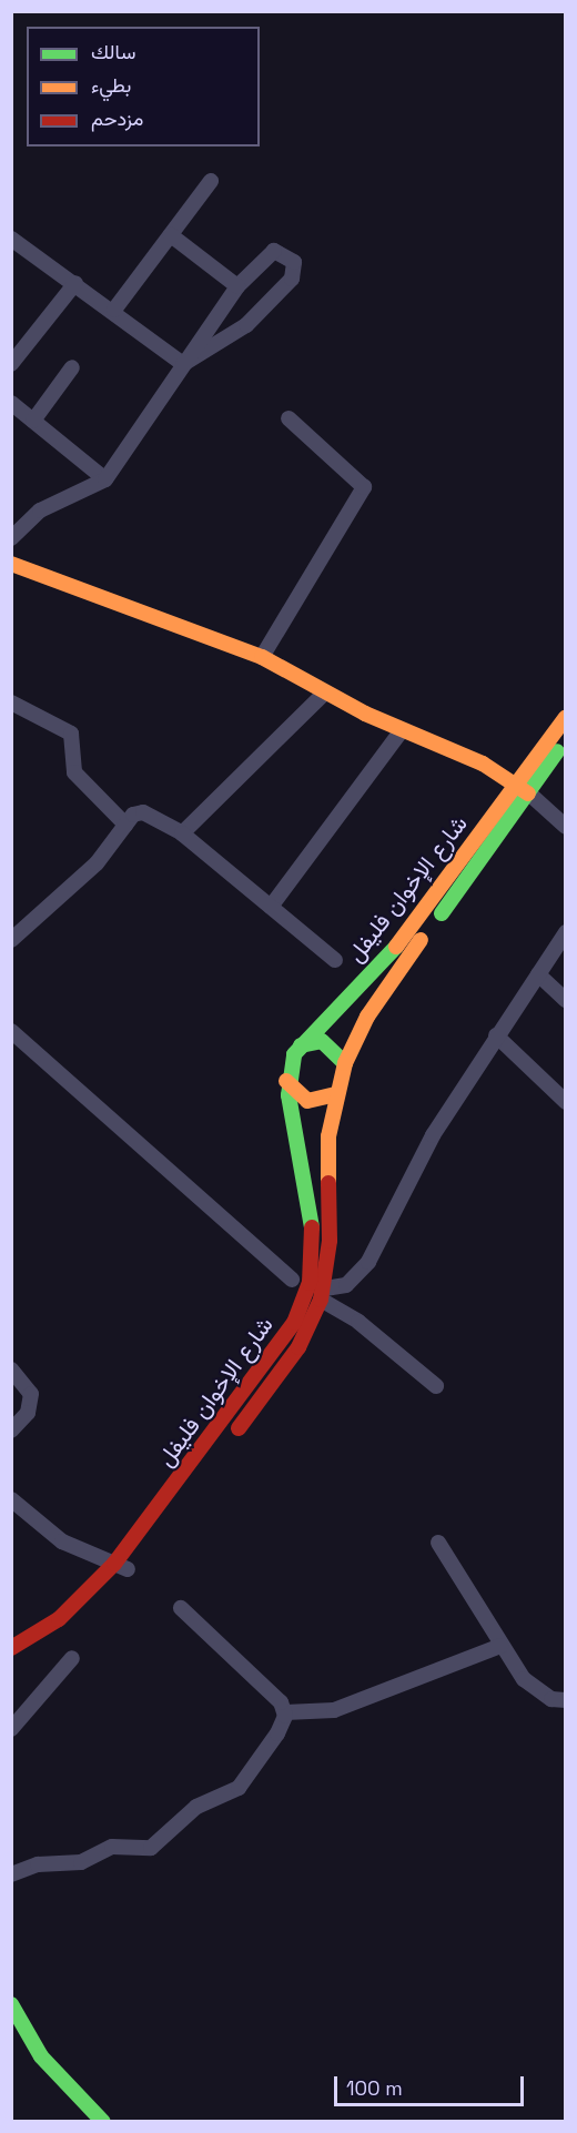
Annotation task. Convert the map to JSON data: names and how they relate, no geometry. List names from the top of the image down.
{
  "streets": {
    "main road": ["شارع الإخوان فليفل"]
  },
  "legend": ["سالك", "بطيء", "مزدحم"],
  "scale_bar": "100 m"
}
